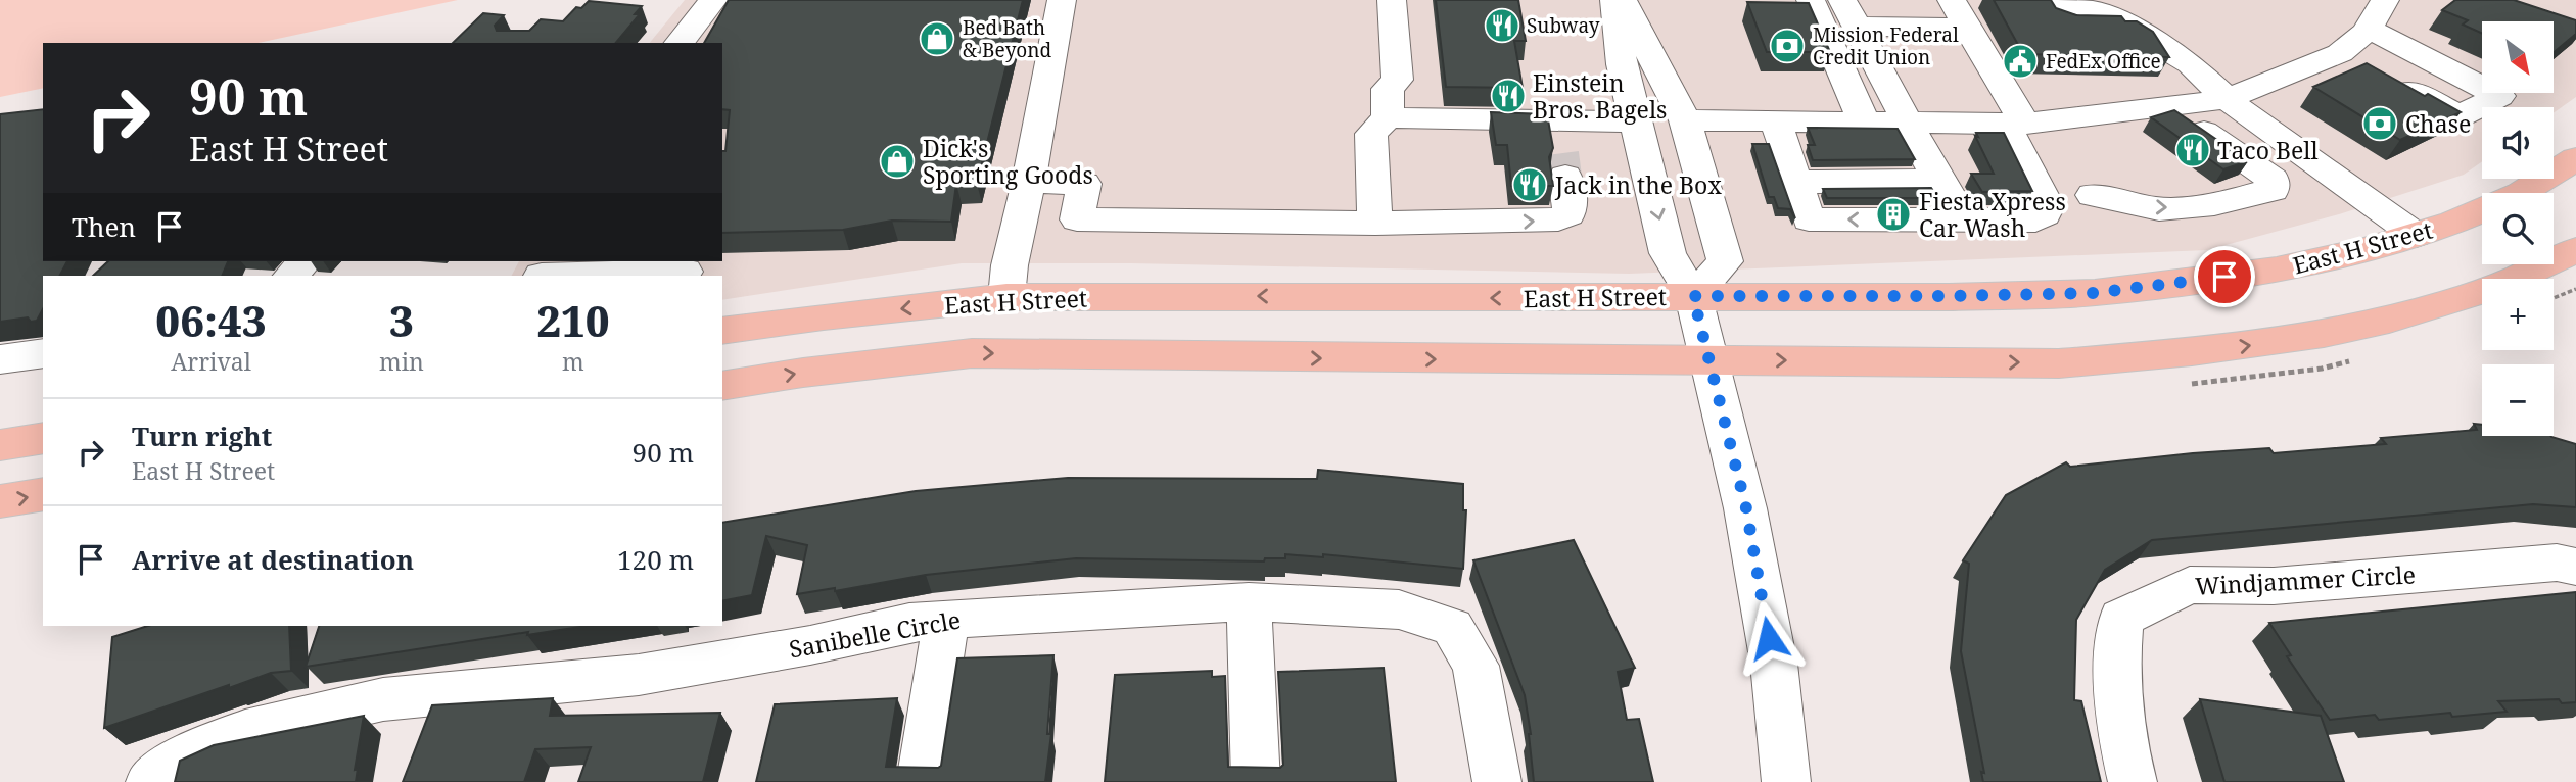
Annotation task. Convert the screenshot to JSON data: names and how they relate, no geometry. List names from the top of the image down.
{
  "streets": {
    "main road": ["East H Street"],
    "street": ["Windjammer Circle", "Sanibelle Circle"]
  },
  "places": {
    "restaurant": [
      "Subway",
      "Einstein Bros. Bagels",
      "Taco Bell",
      "Jack in the Box"
    ],
    "shop": ["Bed Bath & Beyond", "Dick's Sporting Goods"],
    "bank": ["Mission Federal Credit Union", "Chase"],
    "public building": ["FedEx Office"],
    "building": ["Fiesta Xpress Car Wash"]
  },
  "north": "bottom right",
  "page": {
    "map_buttons": ["+", "−"],
    "turn": ["90 m", "East H Street"],
    "then": "Then",
    "eta": [
      "06:43",
      "Arrival",
      "3",
      "min",
      "210",
      "m"
    ],
    "list": [
      {
        "name": "Turn right",
        "note": "East H Street",
        "value": "90 m"
      },
      {
        "name": "Arrive at destination",
        "value": "120 m"
      }
    ]
  }
}
